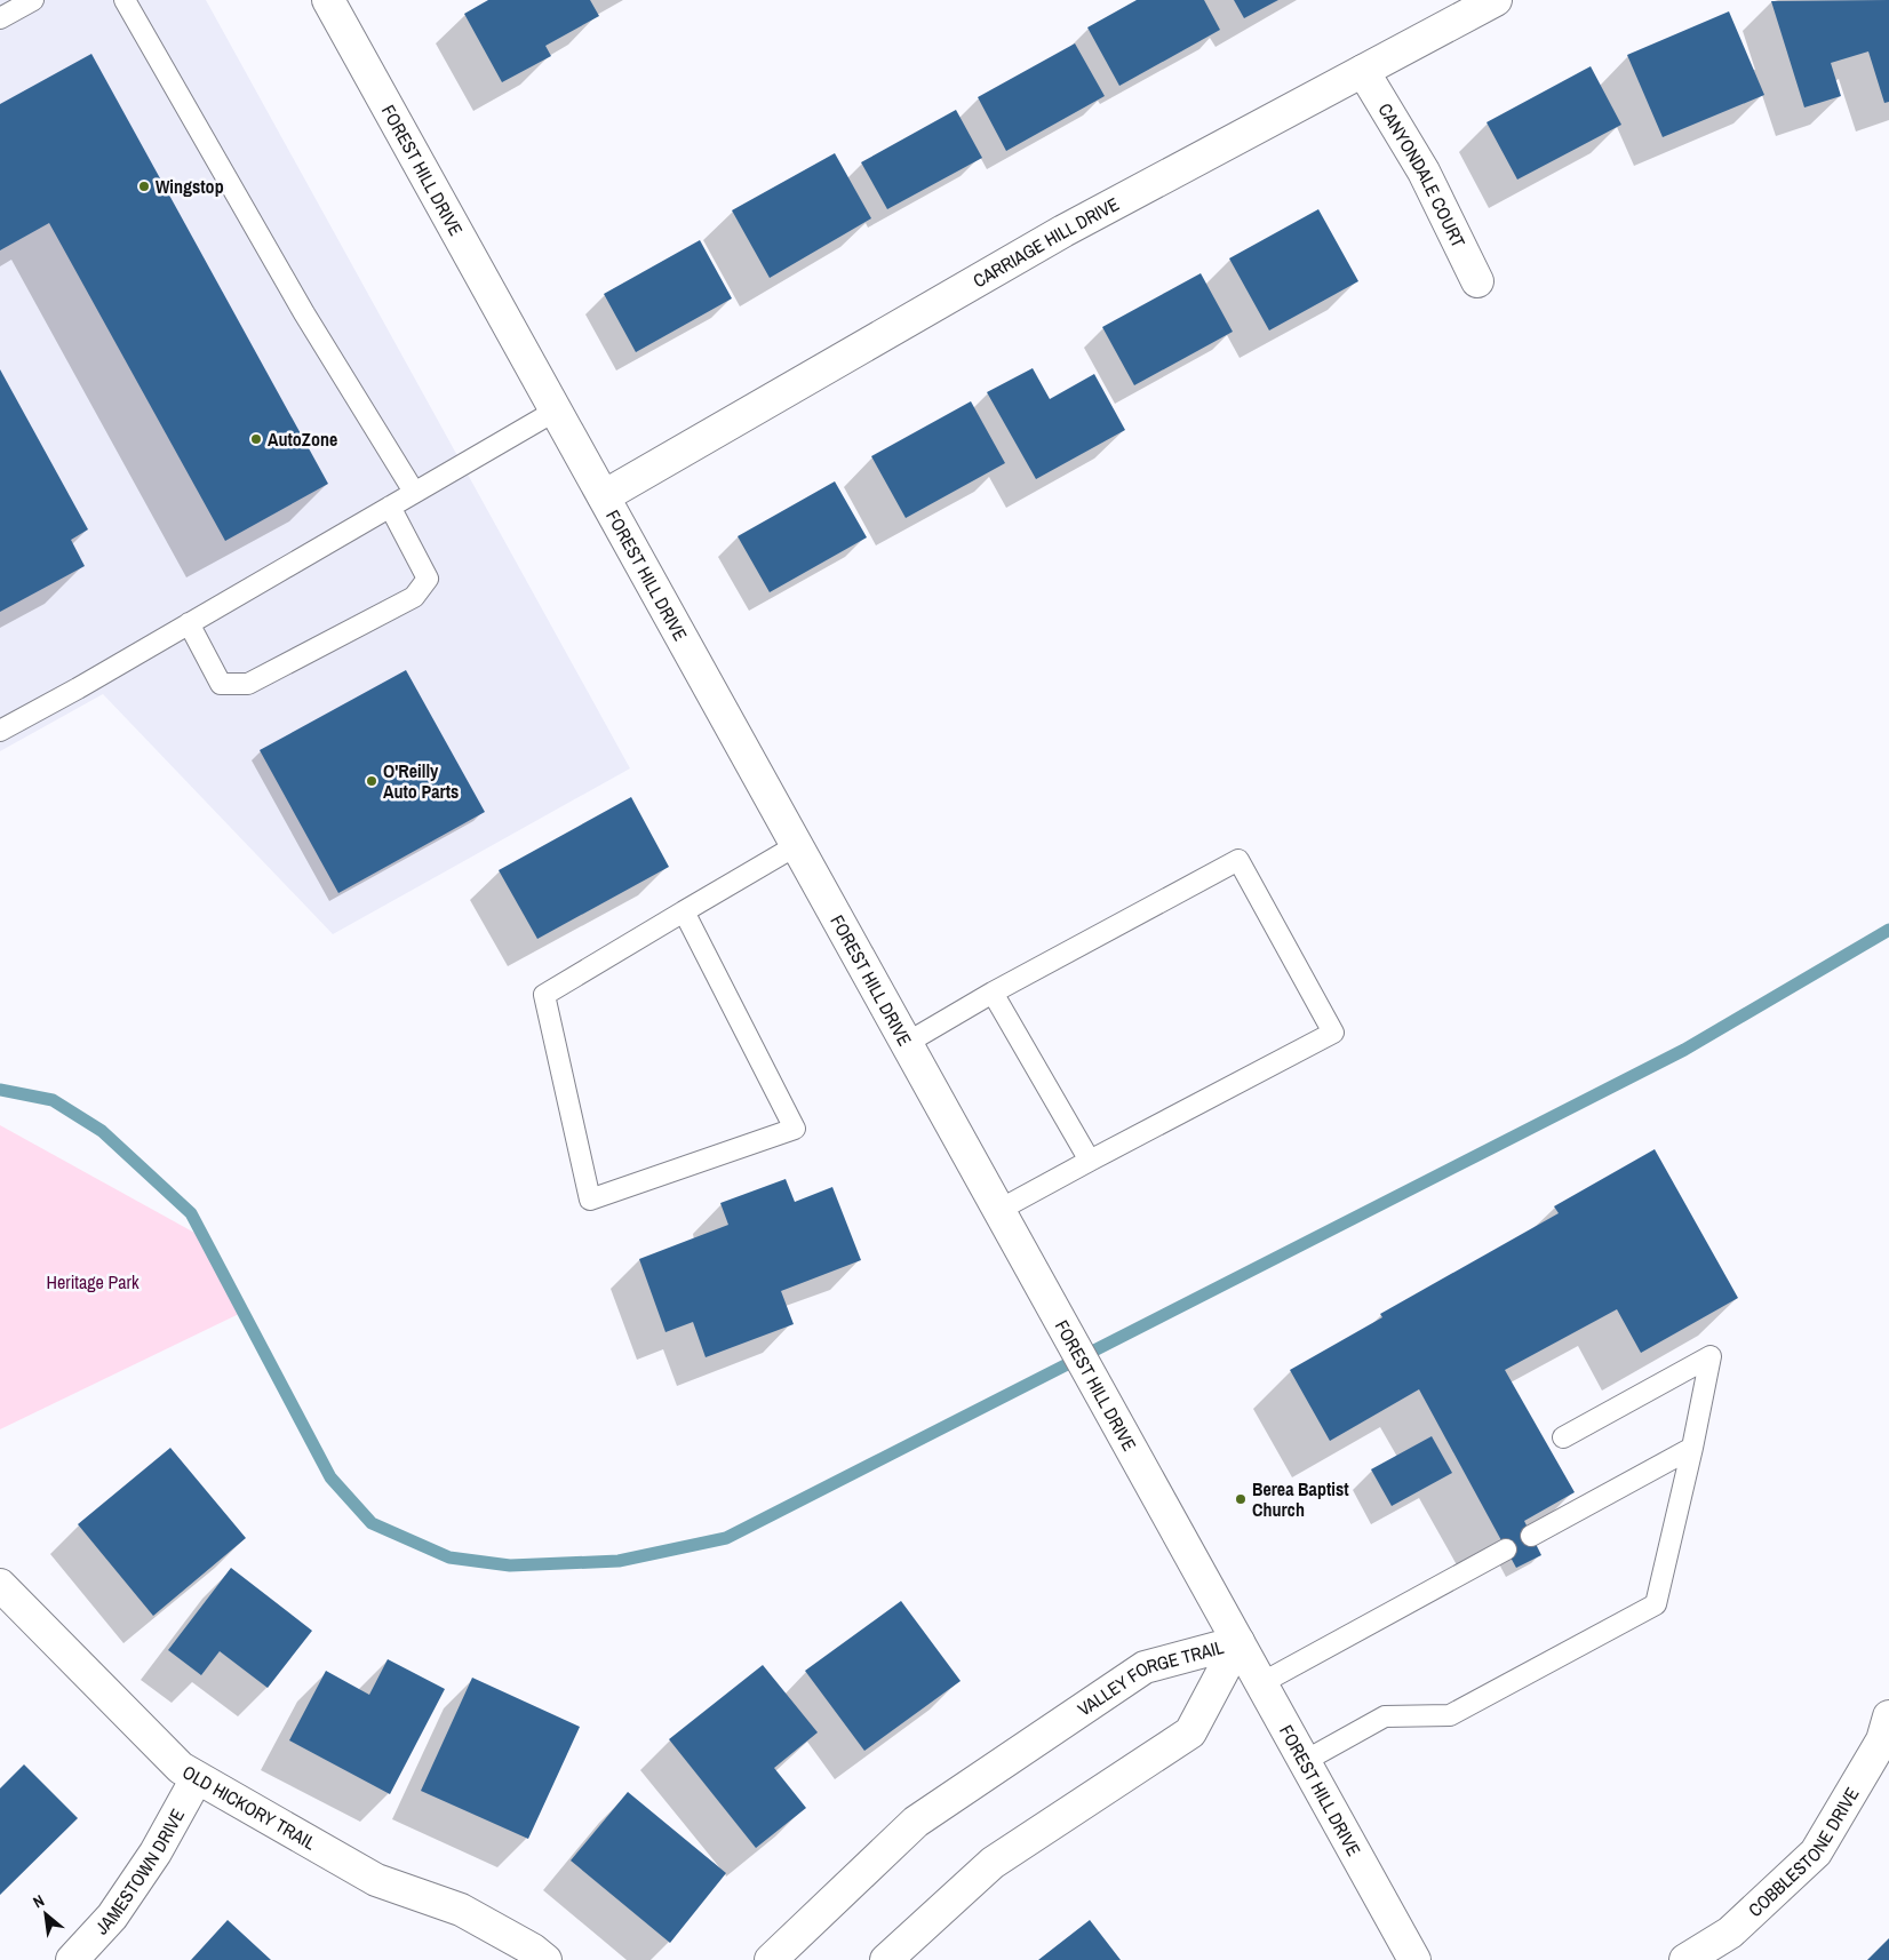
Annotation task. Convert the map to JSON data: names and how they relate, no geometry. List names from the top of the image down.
{
  "streets": {
    "street": [
      "FOREST HILL DRIVE",
      "CANYONDALE COURT",
      "CARRIAGE HILL DRIVE",
      "VALLEY FORGE TRAIL",
      "OLD HICKORY TRAIL",
      "COBBLESTONE DRIVE",
      "JAMESTOWN DRIVE"
    ]
  },
  "crossings": [
    ["FOREST HILL DRIVE", "CARRIAGE HILL DRIVE"],
    ["FOREST HILL DRIVE", "VALLEY FORGE TRAIL"],
    ["CANYONDALE COURT", "CARRIAGE HILL DRIVE"],
    ["OLD HICKORY TRAIL", "JAMESTOWN DRIVE"]
  ],
  "parks": ["Heritage Park"],
  "places": [
    "Wingstop",
    "AutoZone",
    "O'Reilly Auto Parts",
    "Berea Baptist Church"
  ],
  "north": "top left"
}
